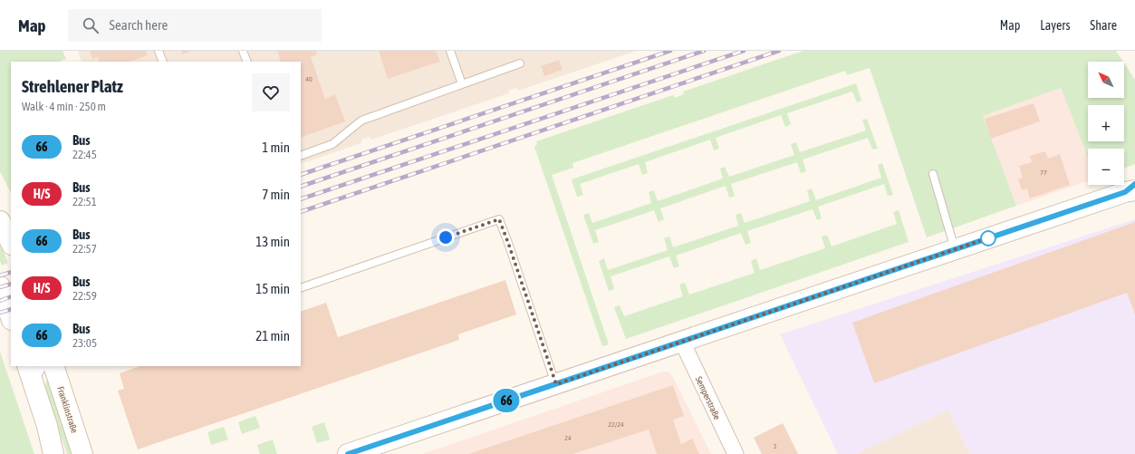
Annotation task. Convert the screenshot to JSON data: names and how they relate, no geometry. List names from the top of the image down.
{
  "streets": {
    "main road": ["Franklinstraße"],
    "street": ["Semperstraße"]
  },
  "lines": ["bus line 66"],
  "house_numbers": [
    "40",
    "77",
    "22/24",
    "24",
    "1"
  ],
  "north": "top left",
  "page": {
    "header": "Map",
    "search": "Search here",
    "nav": ["Map", "Layers", "Share"],
    "on_map": "66",
    "map_buttons": ["+", "−"],
    "heading": ["Strehlener Platz", "Walk · 4 min · 250 m"],
    "list": [
      {
        "mark": "66",
        "name": "Bus",
        "note": "22:45",
        "value": "1 min"
      },
      {
        "mark": "H/S",
        "name": "Bus",
        "note": "22:51",
        "value": "7 min"
      },
      {
        "mark": "66",
        "name": "Bus",
        "note": "22:57",
        "value": "13 min"
      },
      {
        "mark": "H/S",
        "name": "Bus",
        "note": "22:59",
        "value": "15 min"
      },
      {
        "mark": "66",
        "name": "Bus",
        "note": "23:05",
        "value": "21 min"
      }
    ]
  }
}
